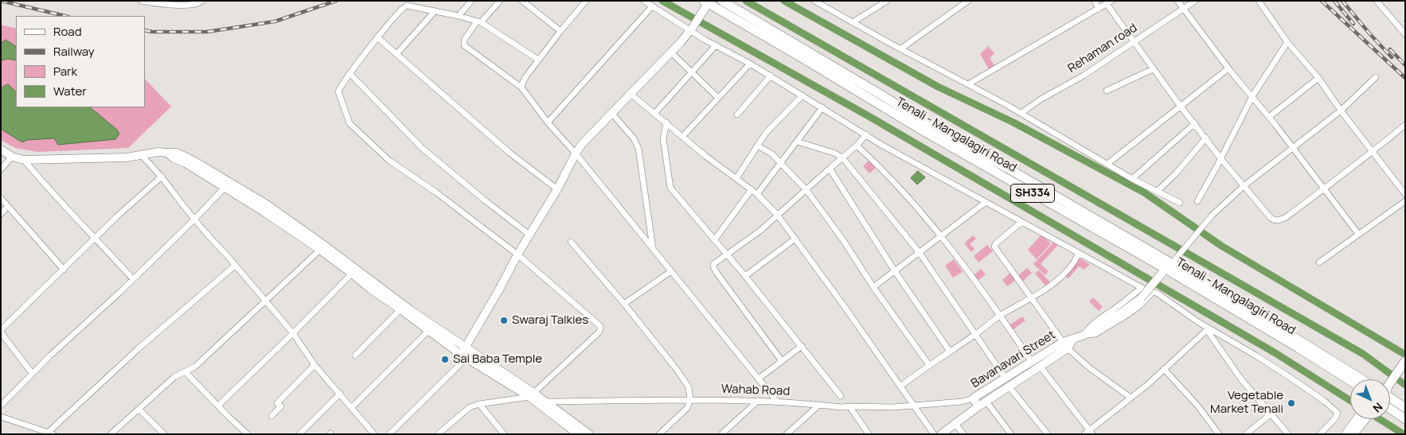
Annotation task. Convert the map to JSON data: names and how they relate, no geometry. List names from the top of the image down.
{
  "streets": {
    "main road": ["Tenali - Mangalagiri Road", "SH334", "Bavanavari Street"],
    "street": ["Rehaman road", "Wahab Road"]
  },
  "crossings": [
    ["Tenali - Mangalagiri Road", "SH334"],
    ["Tenali - Mangalagiri Road", "Bavanavari Street"],
    ["SH334", "Bavanavari Street"],
    ["Bavanavari Street", "Wahab Road"]
  ],
  "places": ["Swaraj Talkies", "Sai Baba Temple", "Vegetable Market Tenali"],
  "legend": [
    "Road",
    "Railway",
    "Park",
    "Water"
  ],
  "north": "bottom right"
}
